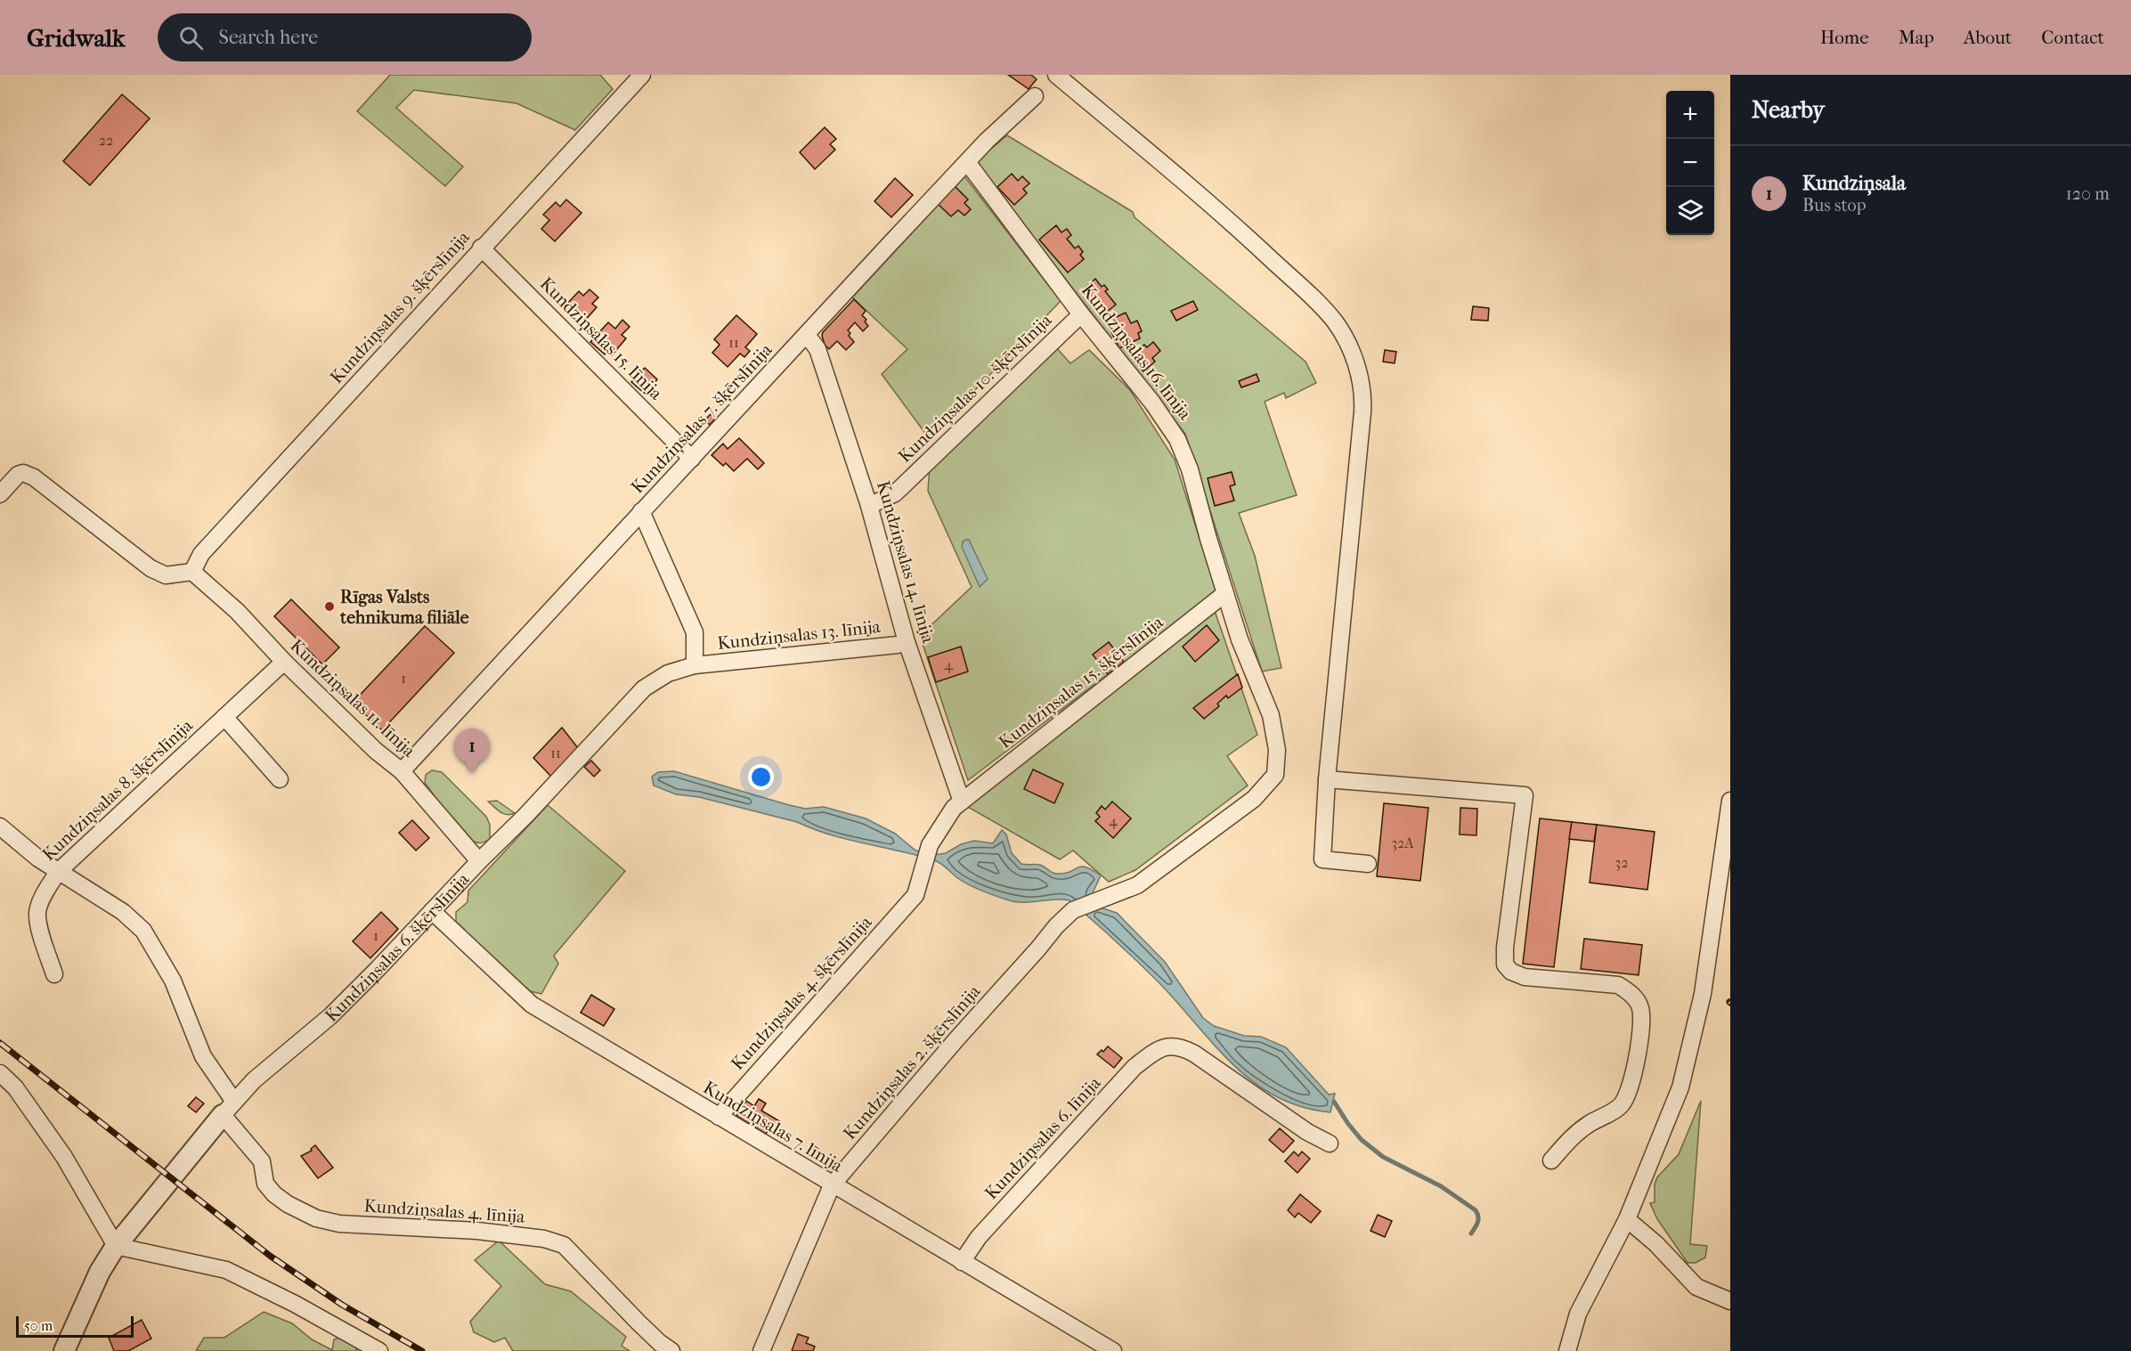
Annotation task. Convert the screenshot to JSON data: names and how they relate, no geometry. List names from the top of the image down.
{
  "streets": {
    "street": [
      "Kundziņsalas 9. šķērslīnija",
      "Kundziņsalas 15. līnija",
      "Kundziņsalas 16. līnija",
      "Kundziņsalas 10. šķērslīnija",
      "Kundziņsalas 7. šķērslīnija",
      "Kundziņsalas 14. līnija",
      "Kundziņsalas 13. līnija",
      "Kundziņsalas 15. šķērslīnija",
      "Kundziņsalas 11. līnija",
      "Kundziņsalas 8. šķērslīnija",
      "Kundziņsalas 6. šķērslīnija",
      "Kundziņsalas 4. šķērslīnija",
      "Kundziņsalas 2. šķērslīnija",
      "Kundziņsalas 7. līnija",
      "Kundziņsalas 6. līnija",
      "Kundziņsalas 4. līnija"
    ]
  },
  "crossings": [
    ["Kundziņsalas 9. šķērslīnija", "Kundziņsalas 15. līnija"],
    ["Kundziņsalas 9. šķērslīnija", "Kundziņsalas 11. līnija"],
    ["Kundziņsalas 15. līnija", "Kundziņsalas 7. šķērslīnija"],
    ["Kundziņsalas 16. līnija", "Kundziņsalas 10. šķērslīnija"],
    ["Kundziņsalas 16. līnija", "Kundziņsalas 7. šķērslīnija"],
    ["Kundziņsalas 16. līnija", "Kundziņsalas 15. šķērslīnija"],
    ["Kundziņsalas 16. līnija", "Kundziņsalas 2. šķērslīnija"],
    ["Kundziņsalas 10. šķērslīnija", "Kundziņsalas 14. līnija"],
    ["Kundziņsalas 7. šķērslīnija", "Kundziņsalas 14. līnija"],
    ["Kundziņsalas 7. šķērslīnija", "Kundziņsalas 11. līnija"],
    ["Kundziņsalas 14. līnija", "Kundziņsalas 13. līnija"],
    ["Kundziņsalas 14. līnija", "Kundziņsalas 15. šķērslīnija"],
    ["Kundziņsalas 13. līnija", "Kundziņsalas 6. šķērslīnija"],
    ["Kundziņsalas 15. šķērslīnija", "Kundziņsalas 4. šķērslīnija"],
    ["Kundziņsalas 11. līnija", "Kundziņsalas 8. šķērslīnija"],
    ["Kundziņsalas 11. līnija", "Kundziņsalas 6. šķērslīnija"],
    ["Kundziņsalas 8. šķērslīnija", "Kundziņsalas 4. līnija"],
    ["Kundziņsalas 6. šķērslīnija", "Kundziņsalas 7. līnija"],
    ["Kundziņsalas 6. šķērslīnija", "Kundziņsalas 4. līnija"],
    ["Kundziņsalas 4. šķērslīnija", "Kundziņsalas 7. līnija"],
    ["Kundziņsalas 2. šķērslīnija", "Kundziņsalas 7. līnija"],
    ["Kundziņsalas 7. līnija", "Kundziņsalas 6. līnija"]
  ],
  "places": ["Rīgas Valsts tehnikuma filiāle"],
  "house_numbers": [
    "22",
    "11",
    "4",
    "1",
    "11",
    "4",
    "32A",
    "32",
    "1"
  ],
  "scale_bar": "50 m",
  "page": {
    "header": "Gridwalk",
    "search": "Search here",
    "nav": [
      "Home",
      "Map",
      "About",
      "Contact"
    ],
    "heading": "Nearby",
    "map_buttons": ["+", "−"],
    "list": [
      {
        "mark": "1",
        "name": "Kundziņsala",
        "note": "Bus stop",
        "value": "120 m"
      }
    ],
    "pins": "1",
    "scale": "50 m"
  }
}
